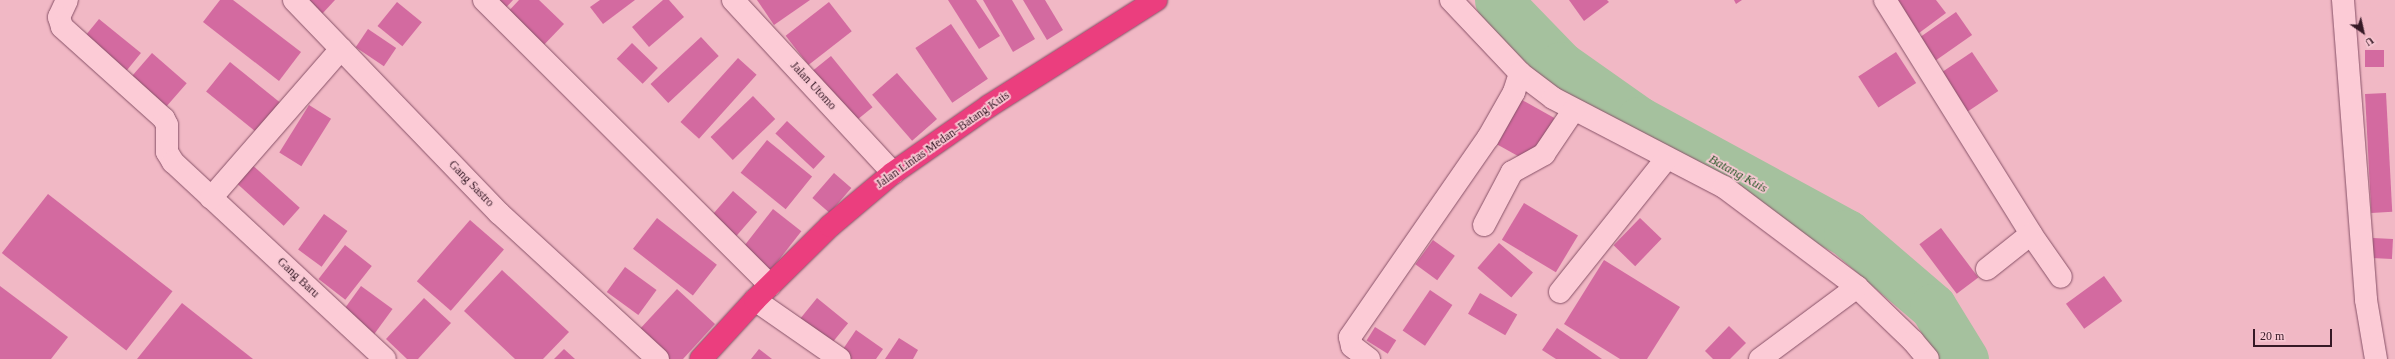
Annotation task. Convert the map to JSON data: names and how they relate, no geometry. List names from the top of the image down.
{
  "streets": {
    "highway": ["Jalan Lintas Medan–Batang Kuis"],
    "street": ["Jalan Utomo", "Gang Sastro", "Gang Baru"]
  },
  "crossings": [
    ["Jalan Utomo", "Jalan Lintas Medan–Batang Kuis"]
  ],
  "water": ["Batang Kuis"],
  "scale_bar": "20 m",
  "north": "bottom right"
}
